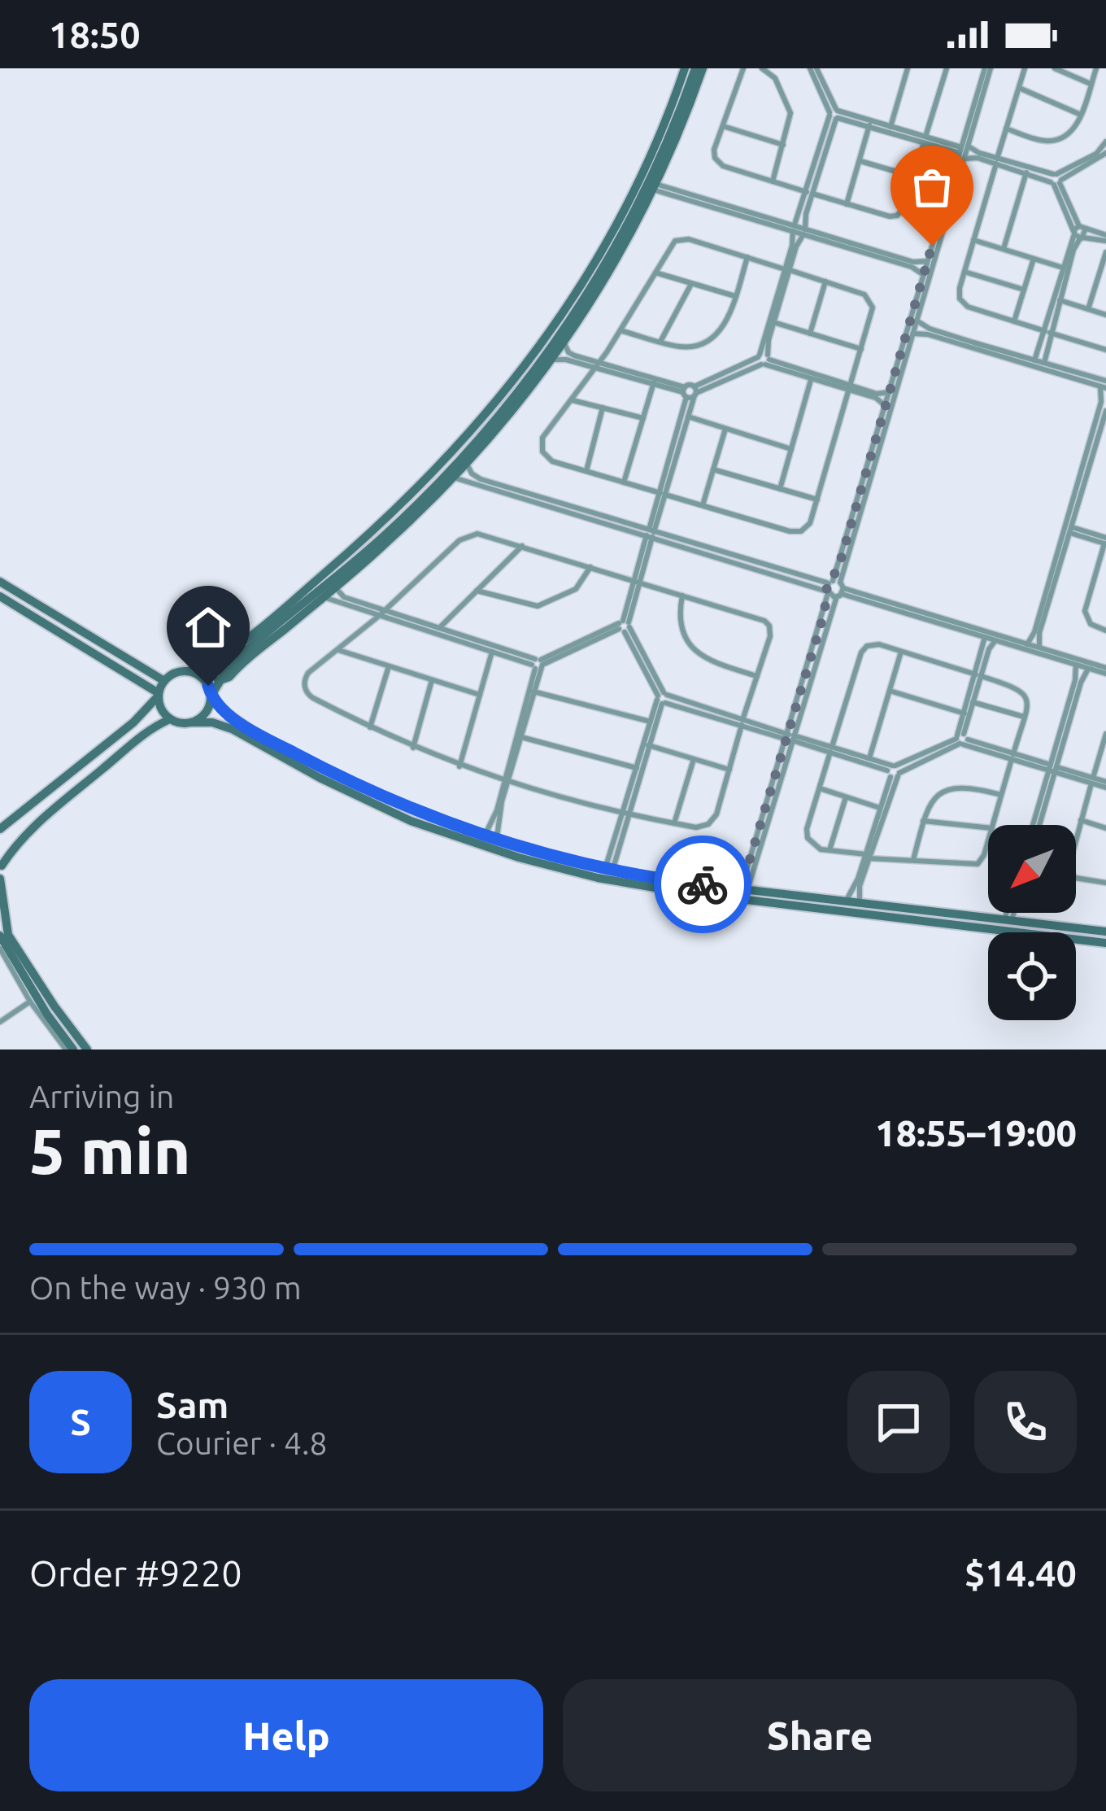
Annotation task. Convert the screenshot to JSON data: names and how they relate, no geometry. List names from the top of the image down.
{
  "north": "bottom left",
  "page": {
    "status": "18:50",
    "heading": ["5 min", "Arriving in", "18:55–19:00"],
    "panel": [
      "Sam",
      "Courier · 4.8",
      "Order #9220",
      "$14.40"
    ],
    "bar": "On the way · 930 m",
    "round": "S",
    "buttons": ["Help", "Share"]
  }
}
